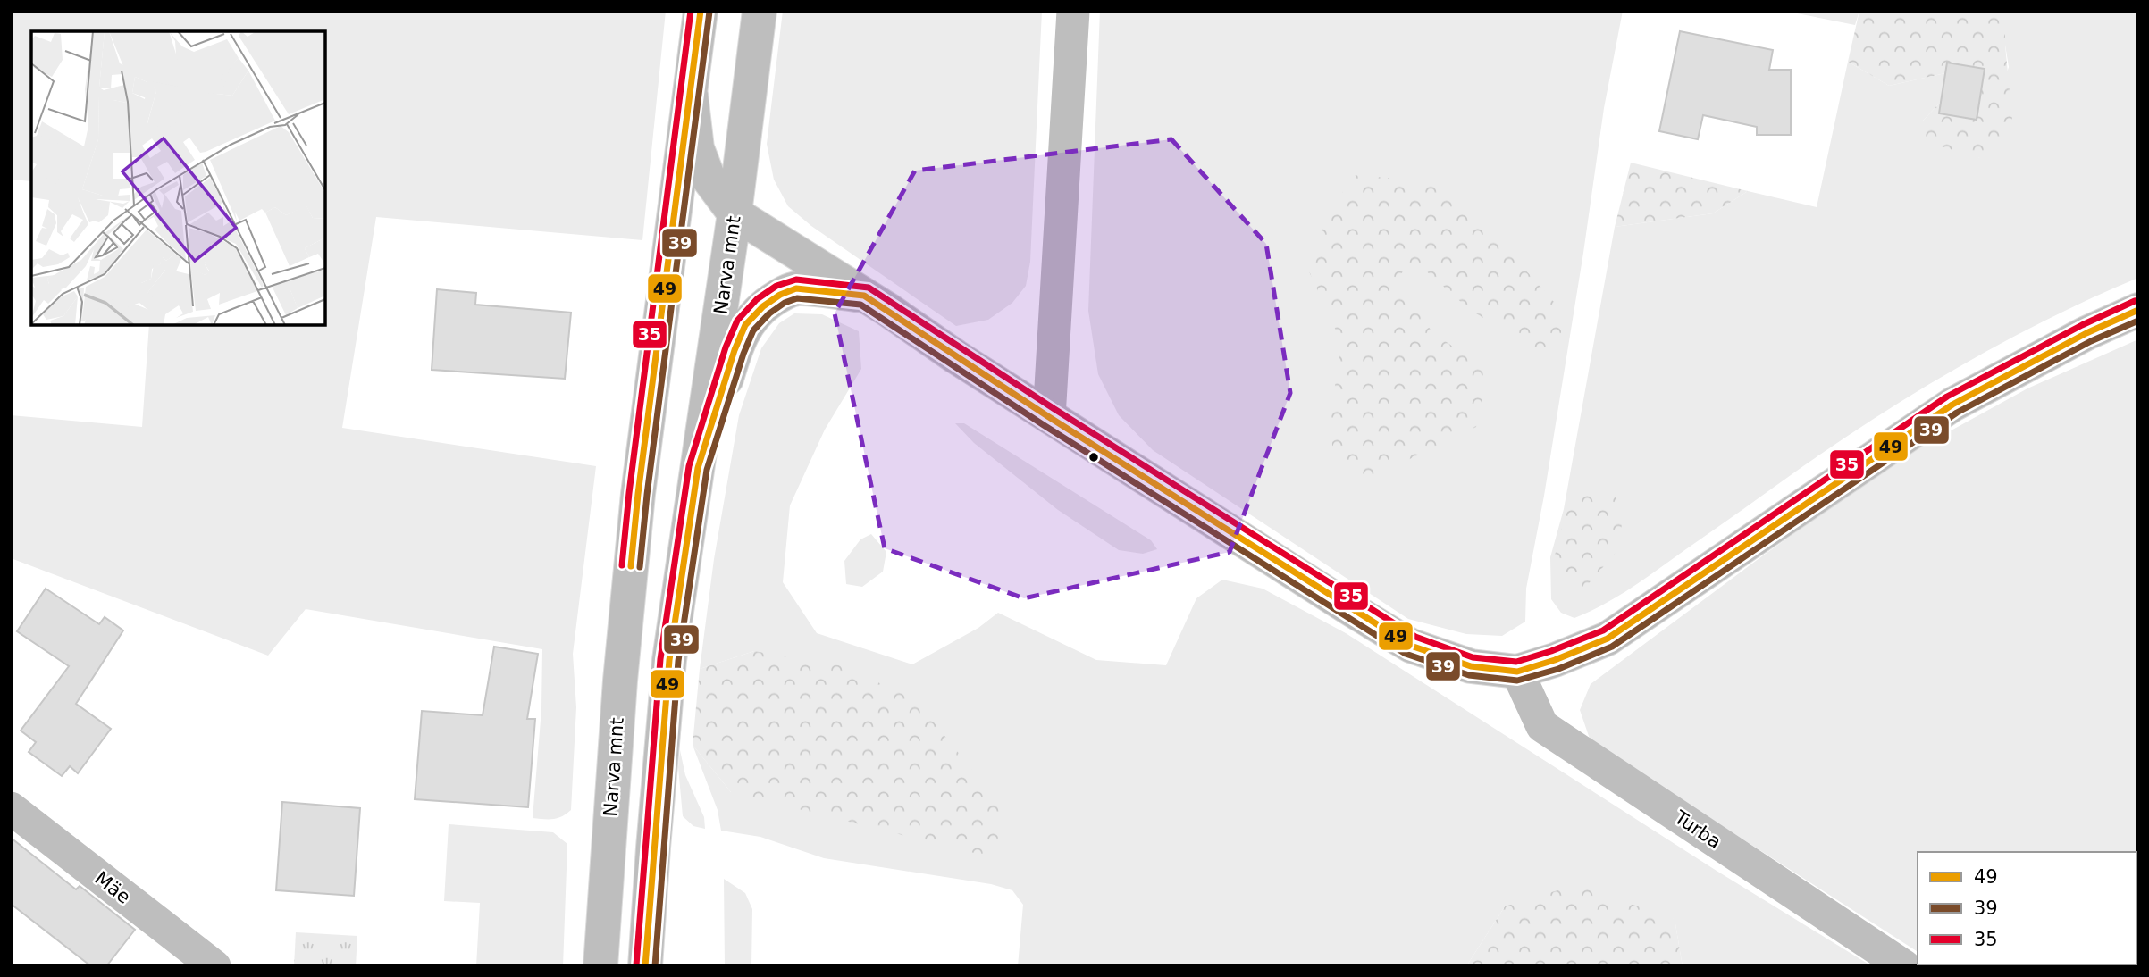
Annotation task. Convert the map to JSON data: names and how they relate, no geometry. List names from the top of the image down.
{
  "streets": {
    "main road": ["Narva mnt"],
    "street": ["Turba", "Mäe"]
  },
  "lines": ["transit line 49", "transit line 35", "transit line 39"],
  "legend": ["49", "39", "35"]
}
